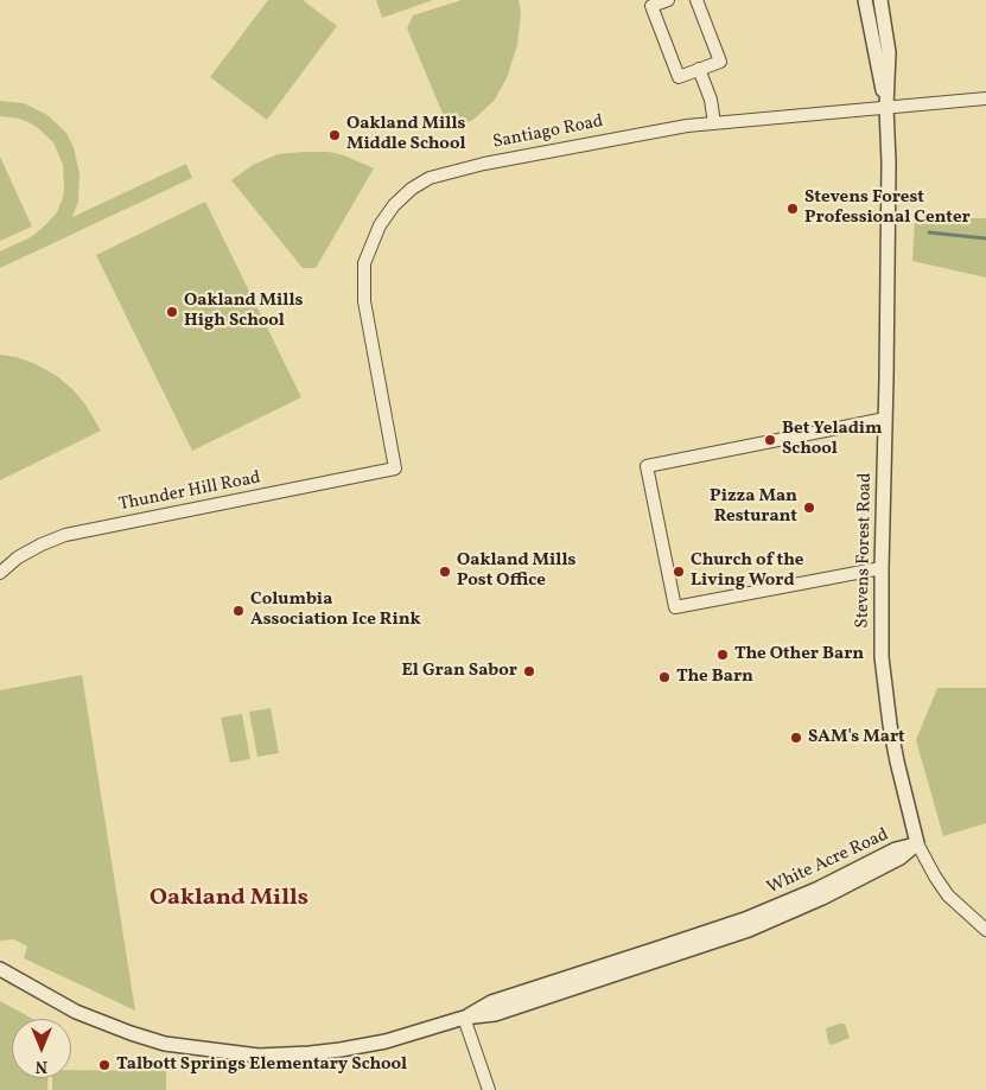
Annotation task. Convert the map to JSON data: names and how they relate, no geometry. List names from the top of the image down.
{
  "streets": {
    "street": [
      "Santiago Road",
      "Thunder Hill Road",
      "Stevens Forest Road",
      "White Acre Road"
    ]
  },
  "crossings": [
    ["Santiago Road", "Thunder Hill Road"],
    ["Santiago Road", "Stevens Forest Road"],
    ["Stevens Forest Road", "White Acre Road"]
  ],
  "districts": ["Oakland Mills"],
  "places": [
    "Oakland Mills Middle School",
    "Stevens Forest Professional Center",
    "Oakland Mills High School",
    "Bet Yeladim School",
    "Pizza Man Resturant",
    "Oakland Mills Post Office",
    "Church of the Living Word",
    "Columbia Association Ice Rink",
    "The Other Barn",
    "El Gran Sabor",
    "The Barn",
    "SAM's Mart",
    "Talbott Springs Elementary School"
  ],
  "north": "bottom"
}
